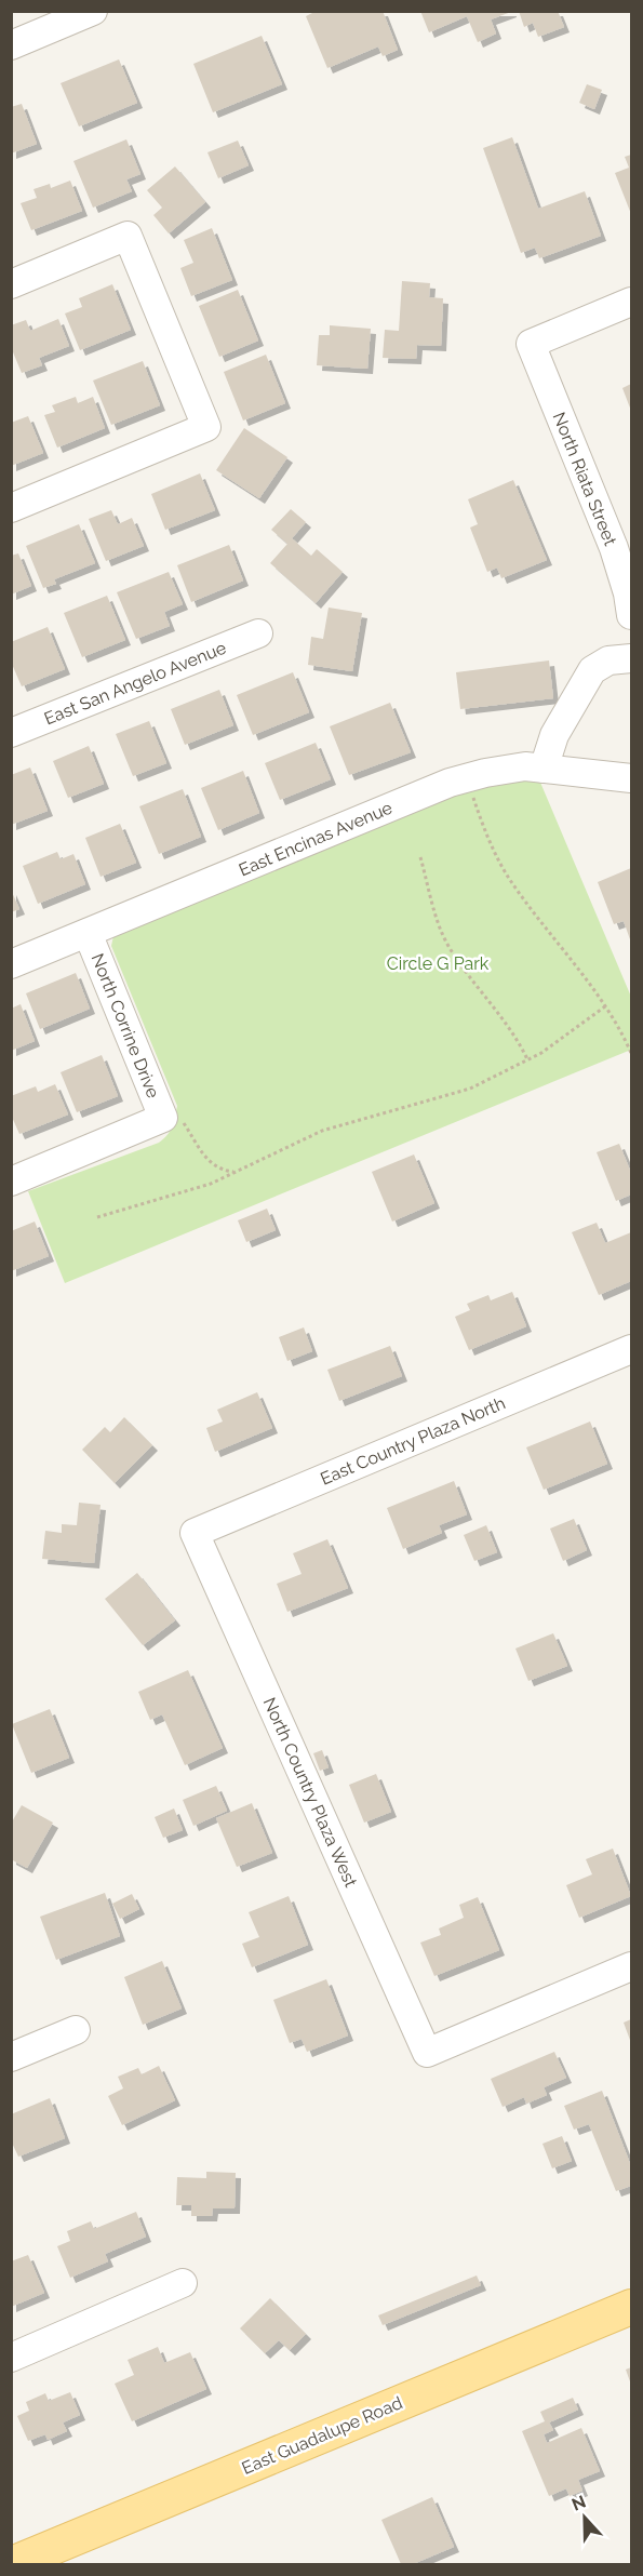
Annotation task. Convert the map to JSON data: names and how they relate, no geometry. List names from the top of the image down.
{
  "streets": {
    "main road": ["East Guadalupe Road"],
    "street": [
      "North Riata Street",
      "East San Angelo Avenue",
      "East Encinas Avenue",
      "North Corrine Drive",
      "East Country Plaza North",
      "North Country Plaza West"
    ]
  },
  "crossings": [
    ["East Encinas Avenue", "North Corrine Drive"],
    ["East Country Plaza North", "North Country Plaza West"]
  ],
  "parks": ["Circle G Park"],
  "north": "top"
}
